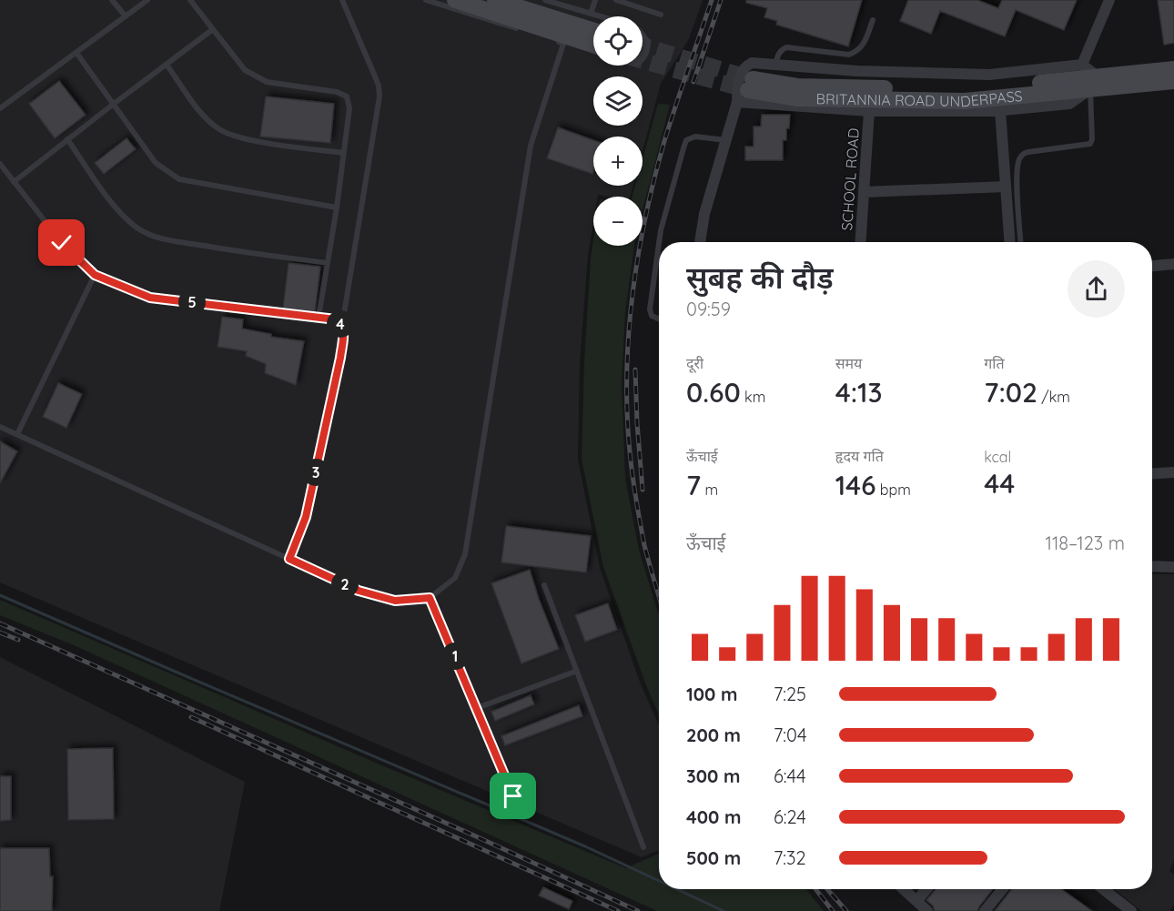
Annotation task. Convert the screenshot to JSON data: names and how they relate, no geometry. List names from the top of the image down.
{
  "streets": {
    "main road": ["BRITANNIA ROAD UNDERPASS"],
    "street": ["SCHOOL ROAD"]
  },
  "page": {
    "map_buttons": ["+", "−"],
    "heading": ["सुबह की दौड़", "09:59"],
    "pins": [
      "5",
      "4",
      "3",
      "2",
      "1"
    ],
    "stats": [
      ["दूरी", "0.60 km"],
      ["समय", "4:13"],
      ["गति", "7:02 /km"],
      ["ऊँचाई", "7 m"],
      ["हृदय गति", "146 bpm"],
      ["kcal", "44"]
    ],
    "chart": ["ऊँचाई", "118–123 m"],
    "list": [
      {
        "name": "100 m",
        "note": "7:25"
      },
      {
        "name": "200 m",
        "note": "7:04"
      },
      {
        "name": "300 m",
        "note": "6:44"
      },
      {
        "name": "400 m",
        "note": "6:24"
      },
      {
        "name": "500 m",
        "note": "7:32"
      }
    ]
  }
}
